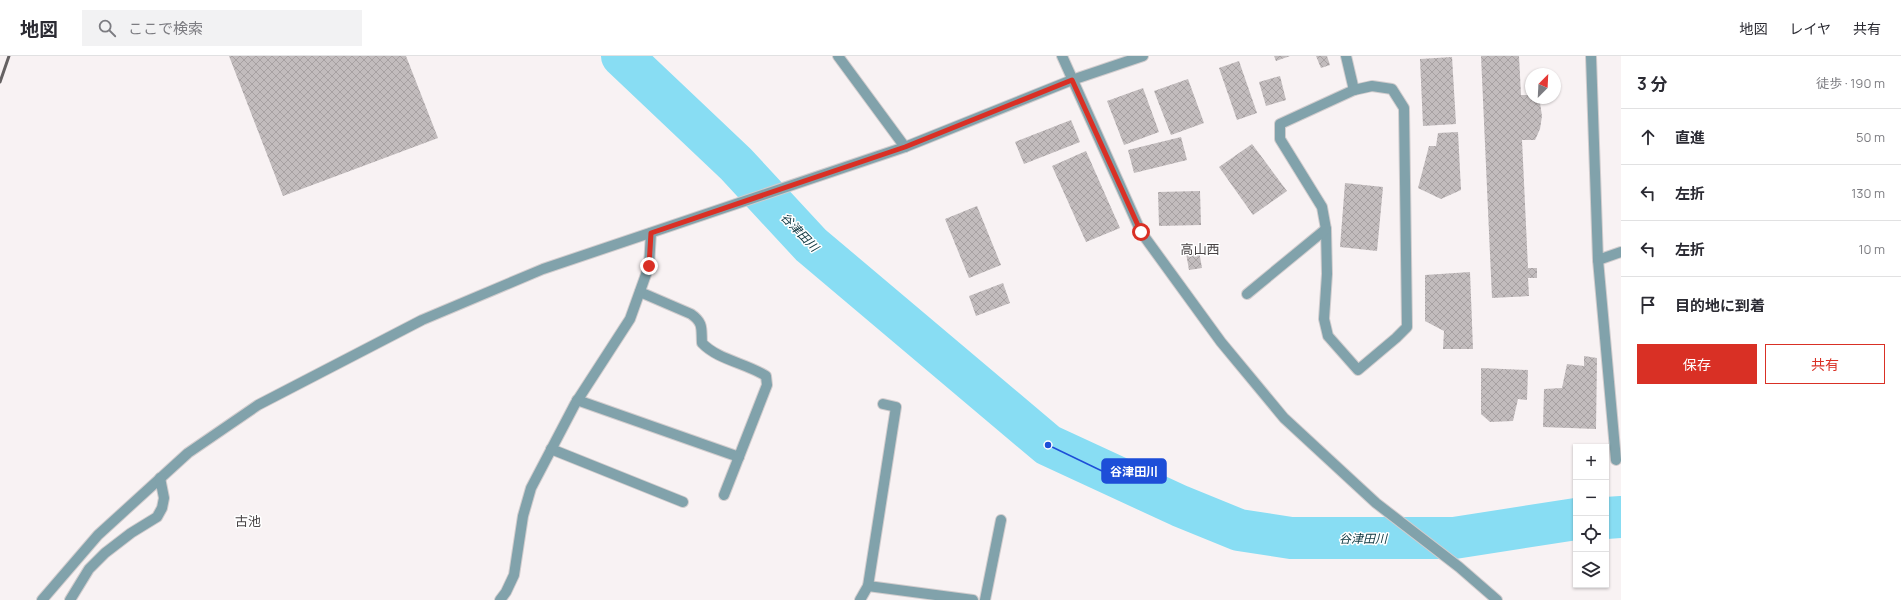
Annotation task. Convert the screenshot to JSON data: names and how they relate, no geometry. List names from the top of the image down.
{
  "districts": ["高山西", "古池"],
  "water": ["谷津田川"],
  "places": ["谷津田川"],
  "north": "top right",
  "page": {
    "header": "地図",
    "search": "ここで検索",
    "nav": ["地図", "レイヤ", "共有"],
    "heading": ["3 分", "徒歩 · 190 m"],
    "list": [
      ["直進", "50 m"],
      ["左折", "130 m"],
      ["左折", "10 m"],
      "目的地に到着"
    ],
    "buttons": ["保存", "共有"],
    "map_buttons": ["+", "−"]
  }
}
